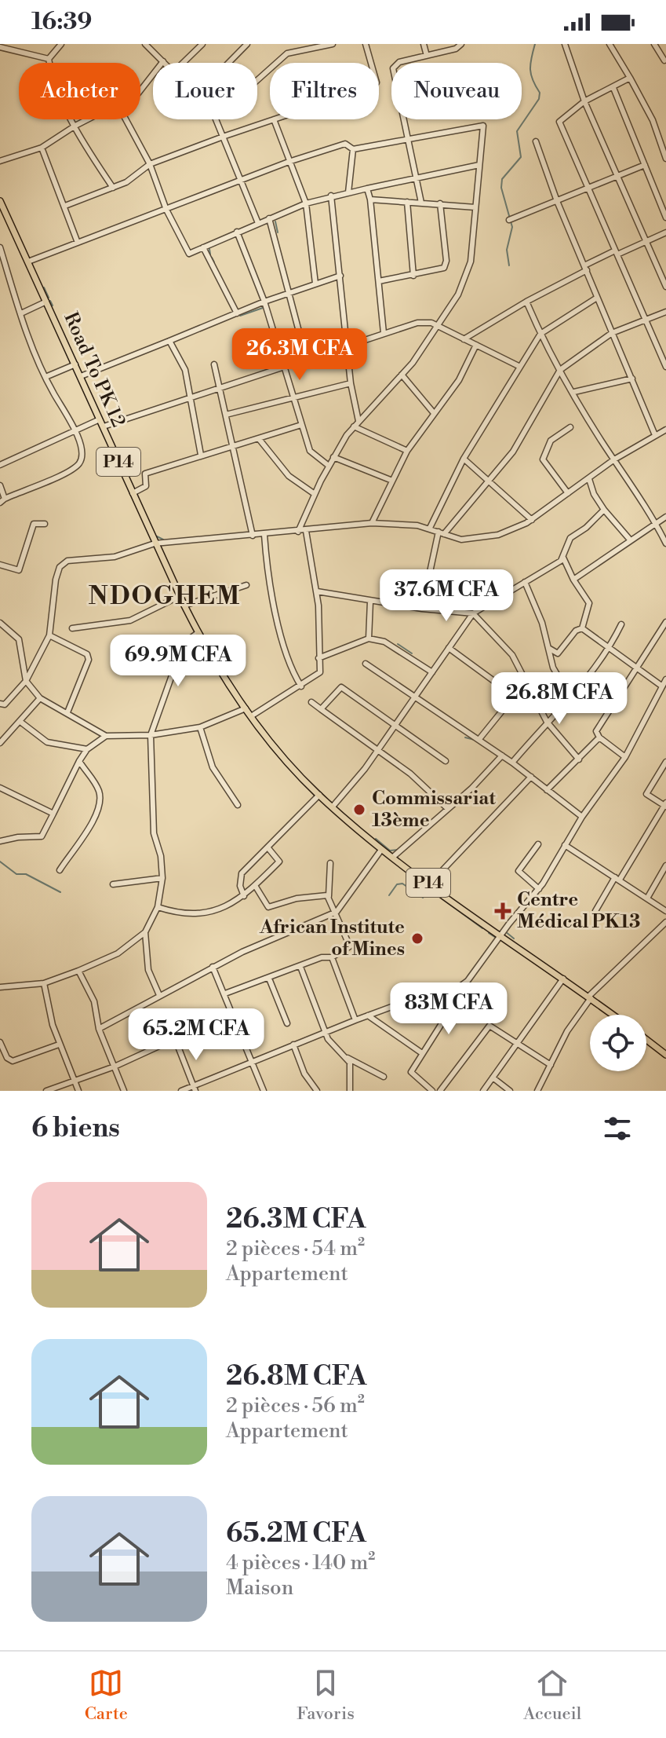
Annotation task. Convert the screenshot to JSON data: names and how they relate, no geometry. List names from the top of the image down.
{
  "streets": {
    "main road": ["Road To PK 12", "P14"]
  },
  "crossings": [
    ["Road To PK 12", "P14"]
  ],
  "districts": ["NDOGHEM"],
  "places": {
    "other": ["Commissariat 13ème", "African Institute of Mines"],
    "health": ["Centre Médical PK13"]
  },
  "page": {
    "status": "16:39",
    "chip": [
      "Acheter",
      "Louer",
      "Filtres",
      "Nouveau"
    ],
    "price": [
      "26.3M CFA",
      "37.6M CFA",
      "69.9M CFA",
      "26.8M CFA",
      "83M CFA",
      "65.2M CFA"
    ],
    "heading": "6 biens",
    "list": [
      {
        "name": "26.3M CFA",
        "note": "2 pièces · 54 m² · Appartement"
      },
      {
        "name": "26.8M CFA",
        "note": "2 pièces · 56 m² · Appartement"
      },
      {
        "name": "65.2M CFA",
        "note": "4 pièces · 140 m² · Maison"
      }
    ],
    "tabs": ["Carte", "Favoris", "Accueil"]
  }
}
